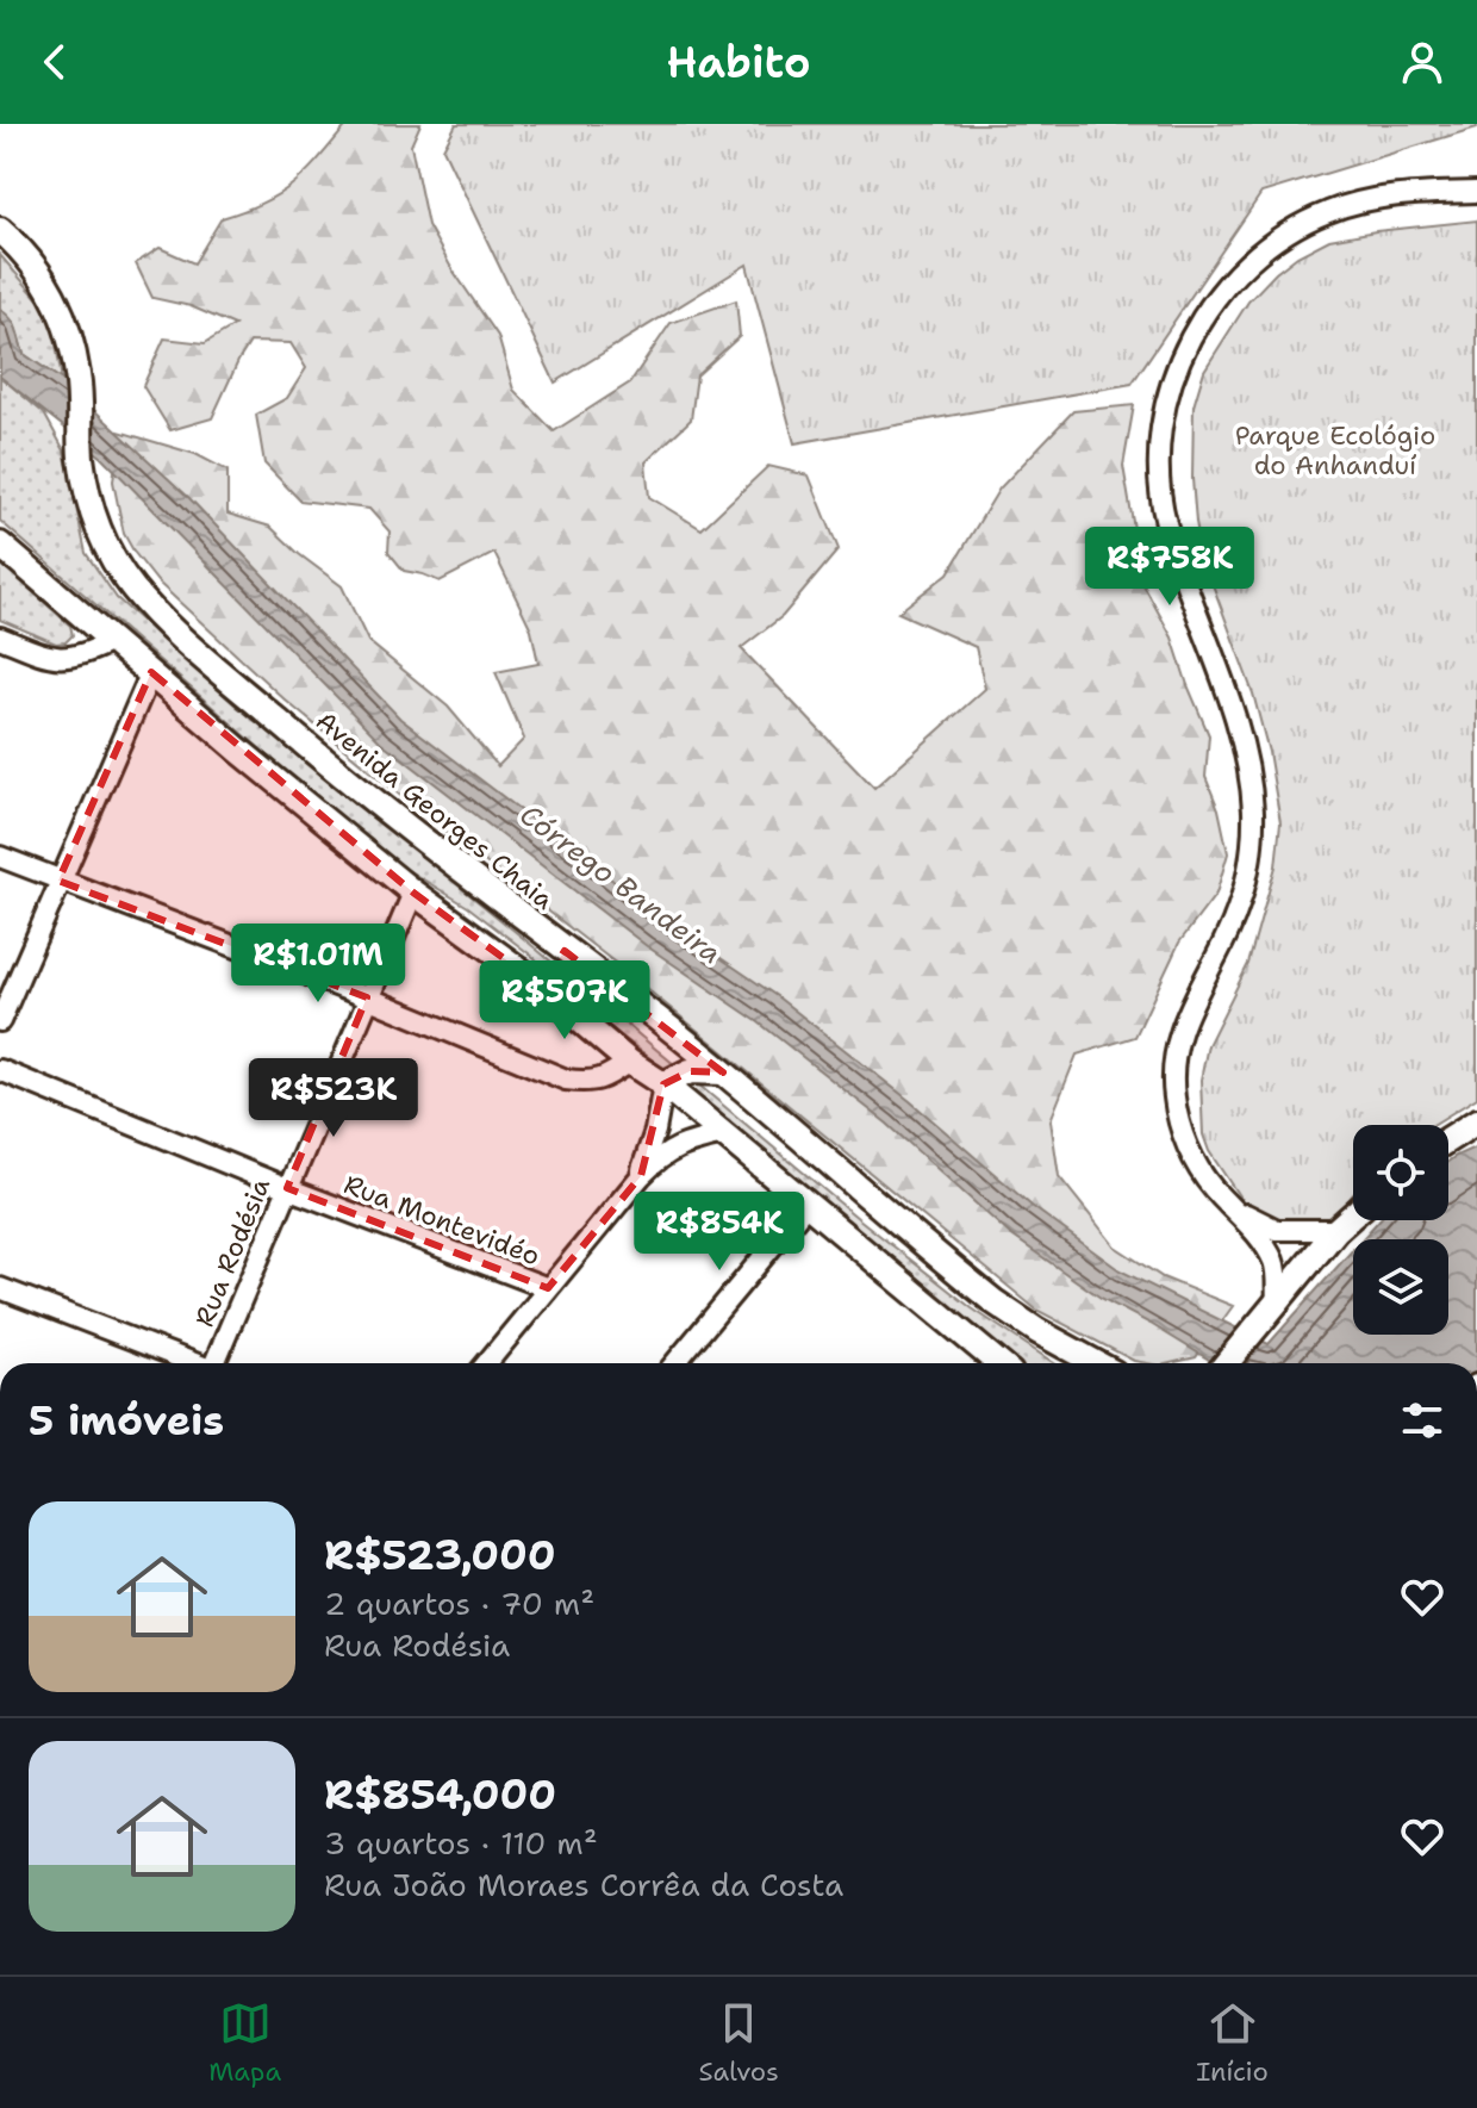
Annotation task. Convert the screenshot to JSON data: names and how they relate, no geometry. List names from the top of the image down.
{
  "streets": {
    "main road": ["Avenida Georges Chaia"],
    "street": ["Rua Montevidéo", "Rua Rodésia"]
  },
  "crossings": [
    ["Rua Montevidéo", "Rua Rodésia"]
  ],
  "water": ["Córrego Bandeira"],
  "parks": ["Parque Ecológio do Anhanduí"],
  "page": {
    "header": "Habito",
    "price": [
      "R$758K",
      "R$1.01M",
      "R$507K",
      "R$523K",
      "R$854K"
    ],
    "heading": "5 imóveis",
    "list": [
      {
        "name": "R$523,000",
        "note": "2 quartos · 70 m² · Rua Rodésia"
      },
      {
        "name": "R$854,000",
        "note": "3 quartos · 110 m² · Rua João Moraes Corrêa da Costa"
      }
    ],
    "tabs": ["Mapa", "Salvos", "Início"]
  }
}
